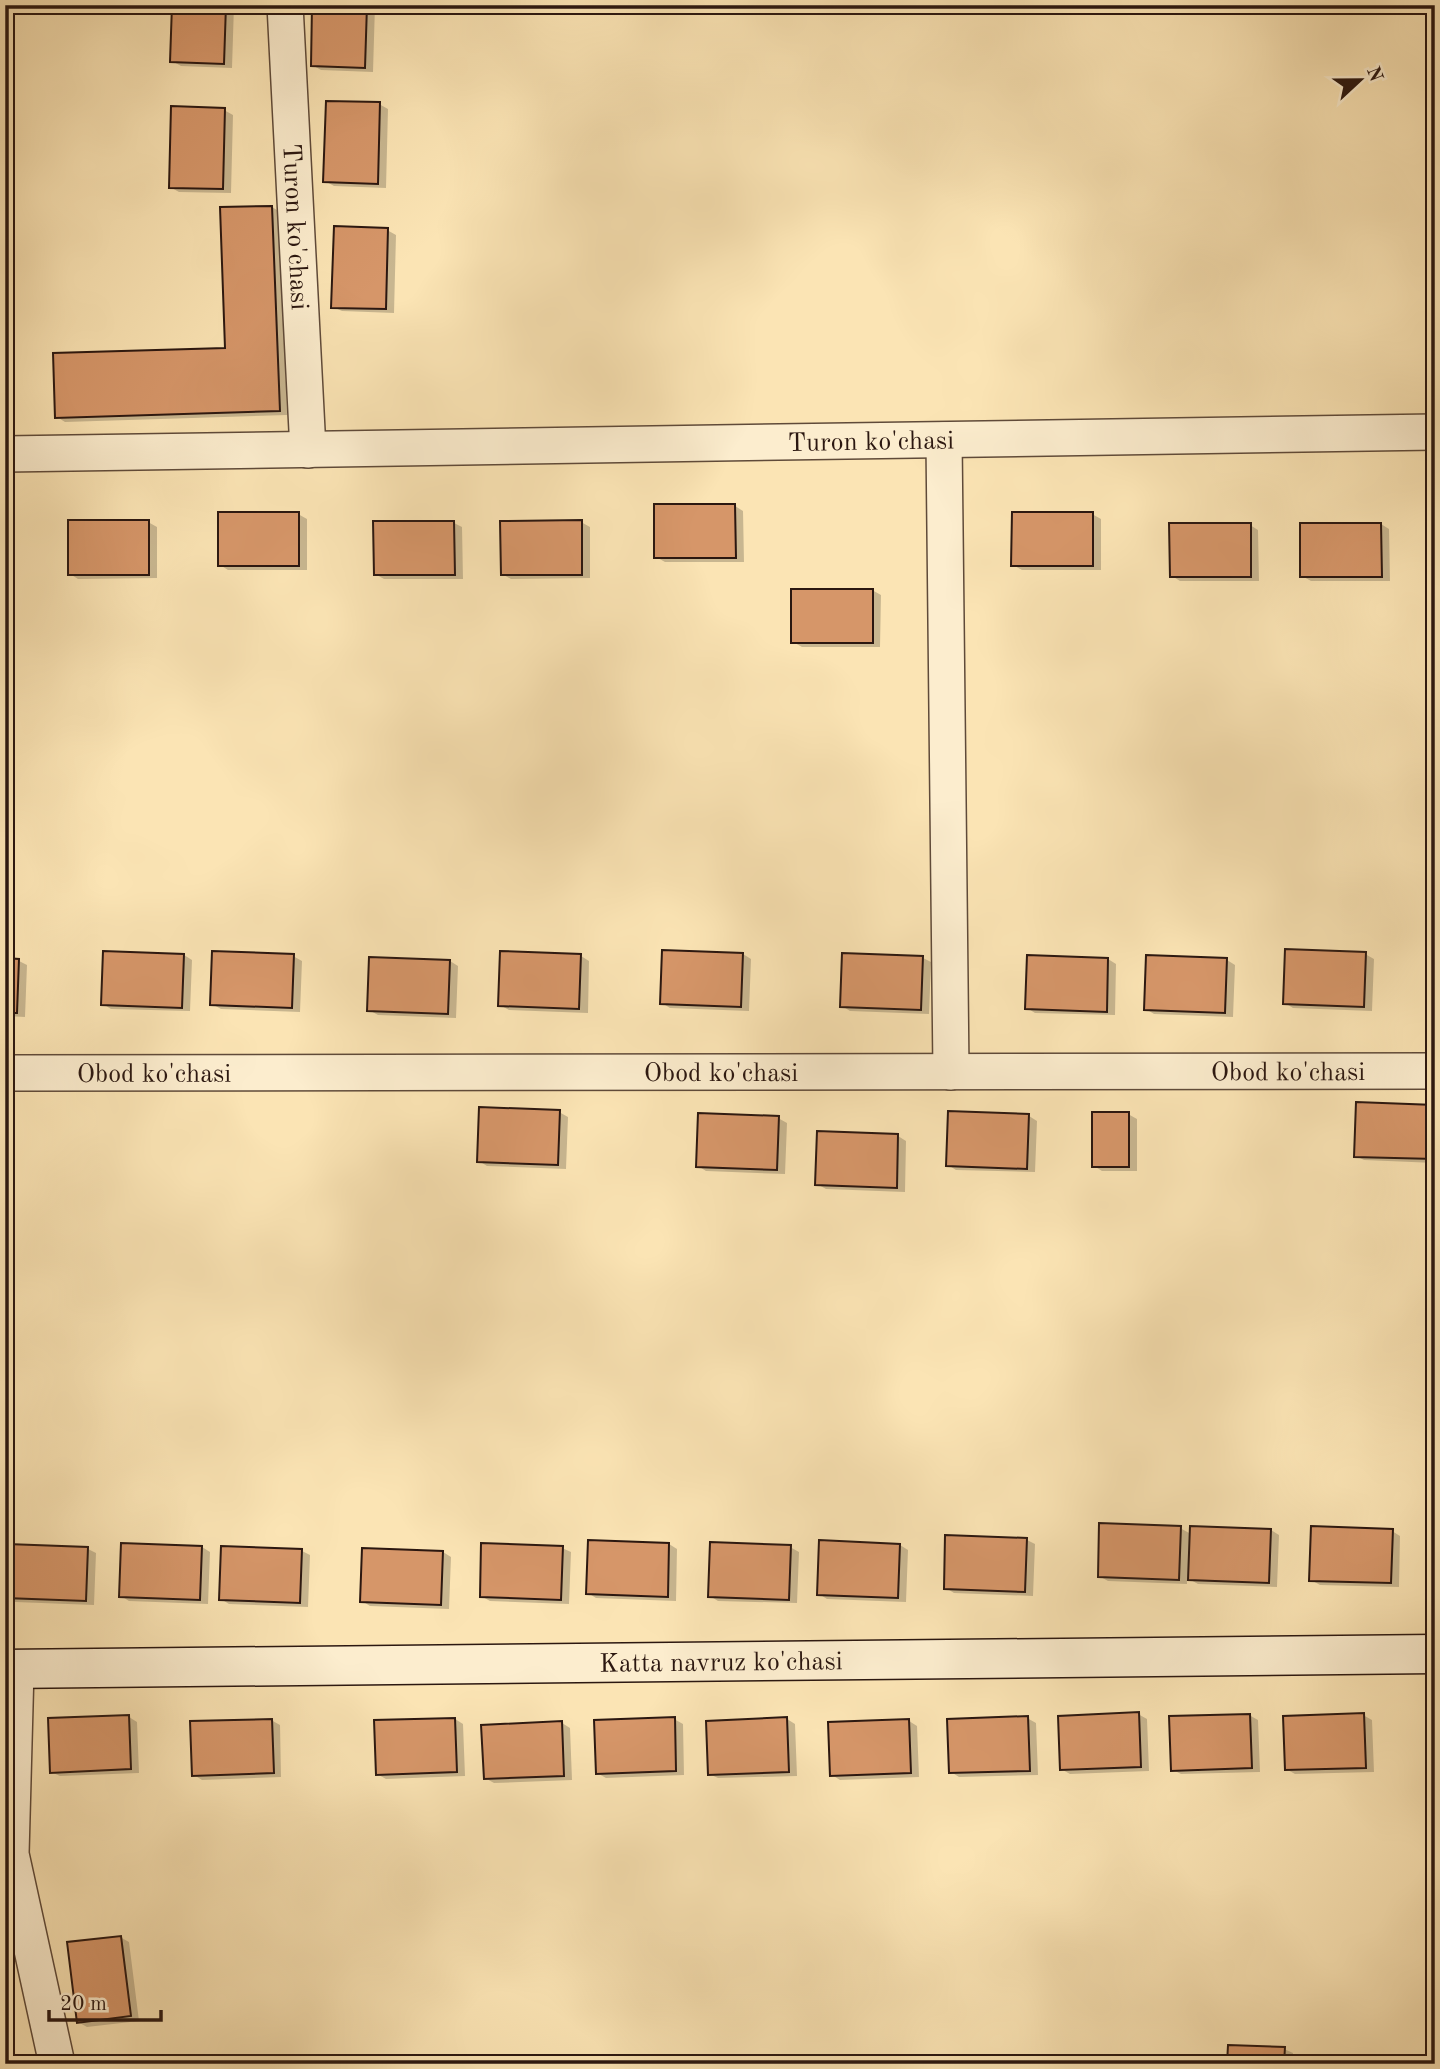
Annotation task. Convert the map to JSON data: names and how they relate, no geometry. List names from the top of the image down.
{
  "streets": {
    "street": ["Turon ko'chasi", "Obod ko'chasi", "Katta navruz ko'chasi"]
  },
  "scale_bar": "20 m",
  "north": "right"
}
